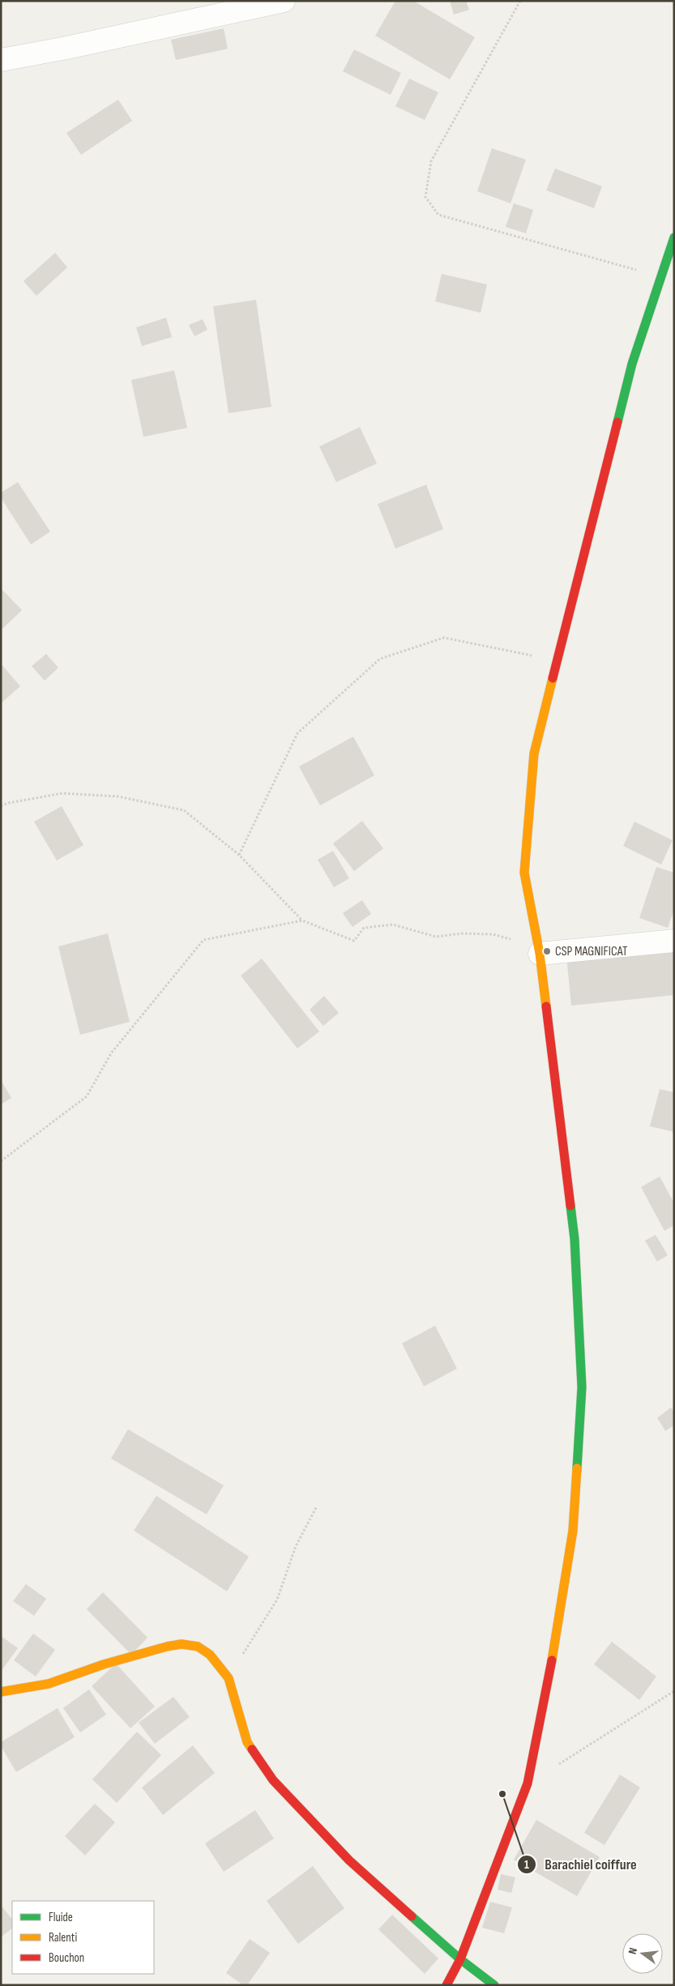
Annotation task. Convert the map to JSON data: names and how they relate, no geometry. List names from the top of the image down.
{
  "places": ["CSP MAGNIFICAT", "Barachiel coiffure"],
  "legend": ["Fluide", "Ralenti", "Bouchon"],
  "north": "left"
}
